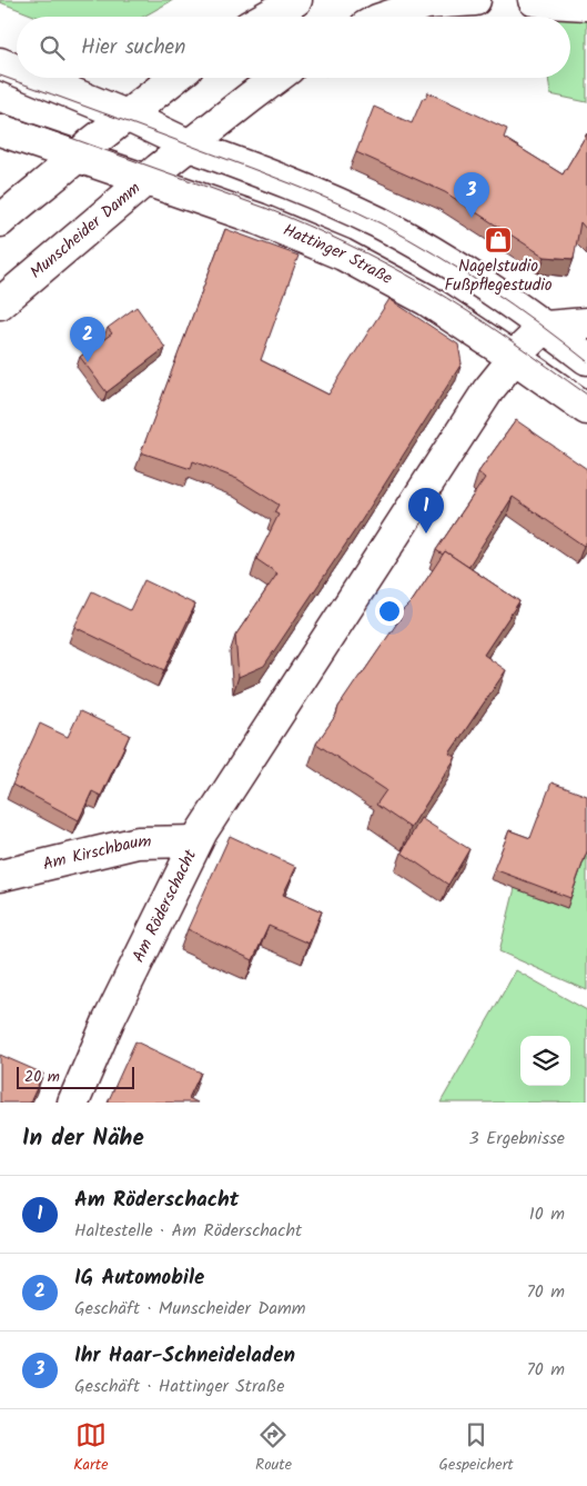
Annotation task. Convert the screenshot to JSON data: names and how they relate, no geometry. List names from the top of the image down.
{
  "streets": {
    "street": [
      "Munscheider Damm",
      "Hattinger Straße",
      "Am Kirschbaum",
      "Am Röderschacht"
    ]
  },
  "crossings": [
    ["Munscheider Damm", "Hattinger Straße"],
    ["Hattinger Straße", "Am Röderschacht"],
    ["Am Kirschbaum", "Am Röderschacht"]
  ],
  "places": {
    "shop": ["Nagelstudio Fußpflegestudio"]
  },
  "scale_bar": "20 m",
  "page": {
    "search": "Hier suchen",
    "pins": ["3", "2", "1"],
    "scale": "20 m",
    "heading": ["In der Nähe", "3 Ergebnisse"],
    "list": [
      {
        "mark": "1",
        "name": "Am Röderschacht",
        "note": "Haltestelle · Am Röderschacht",
        "value": "10 m"
      },
      {
        "mark": "2",
        "name": "IG Automobile",
        "note": "Geschäft · Munscheider Damm",
        "value": "70 m"
      },
      {
        "mark": "3",
        "name": "Ihr Haar-Schneideladen",
        "note": "Geschäft · Hattinger Straße",
        "value": "70 m"
      }
    ],
    "nav": ["Karte", "Route", "Gespeichert"]
  }
}
